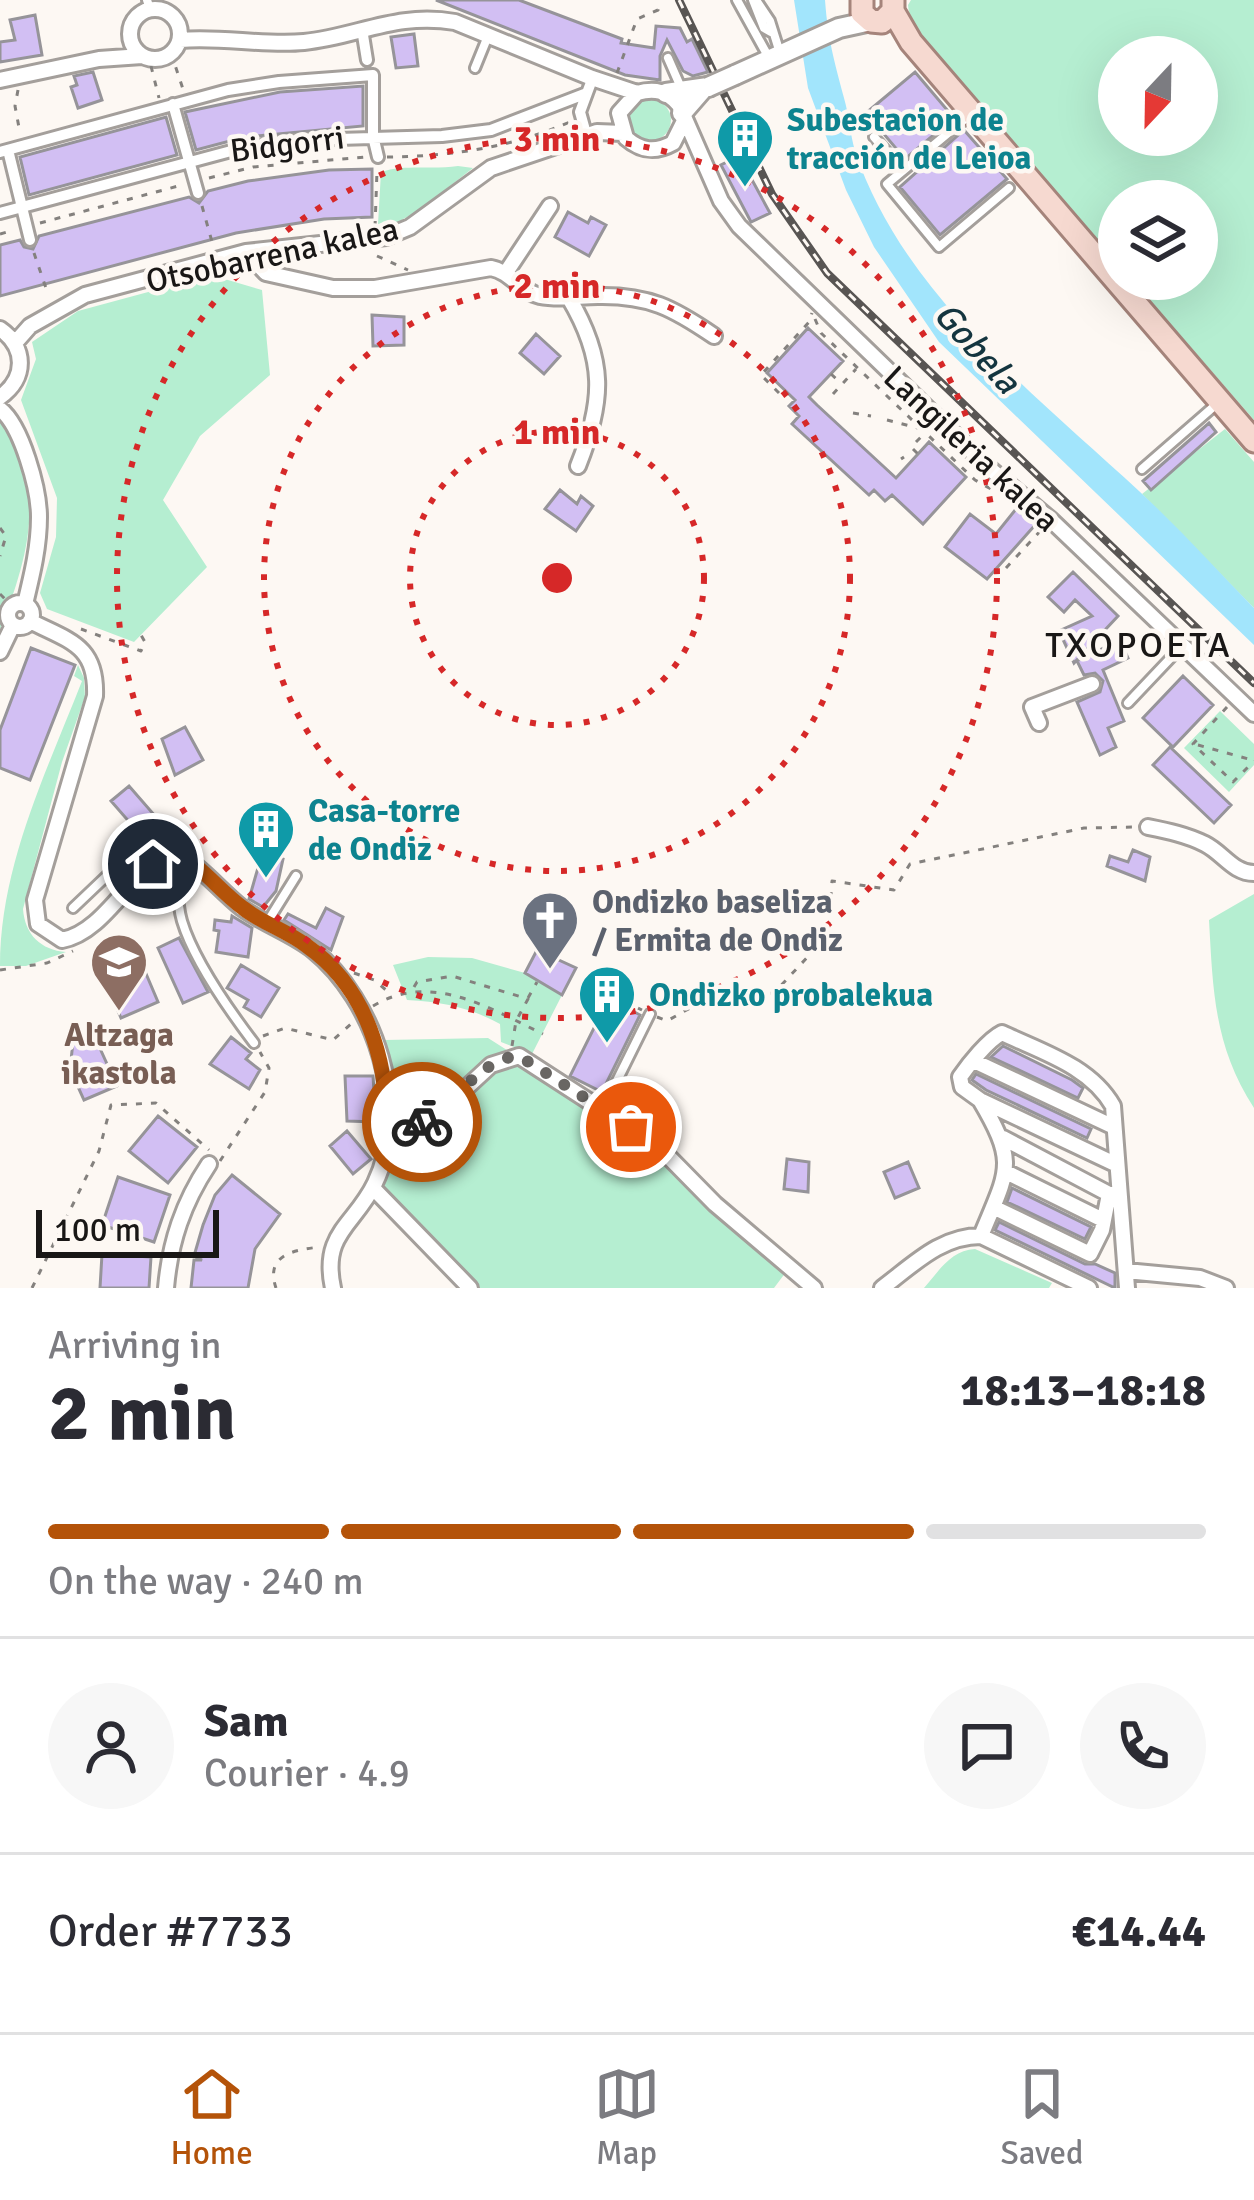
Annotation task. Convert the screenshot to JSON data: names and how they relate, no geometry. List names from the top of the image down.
{
  "streets": {
    "street": ["Otsobarrena kalea", "Langileria kalea"],
    "path": ["Bidgorri"]
  },
  "crossings": [
    ["Bidgorri", "Otsobarrena kalea"]
  ],
  "districts": ["TXOPOETA"],
  "water": ["Gobela"],
  "places": {
    "building": ["Subestacion de tracción de Leioa", "Casa-torre de Ondiz", "Ondizko probalekua"],
    "church": ["Ondizko baseliza / Ermita de Ondiz"],
    "school or university": ["Altzaga ikastola"]
  },
  "scale_bar": "100 m",
  "north": "bottom",
  "page": {
    "scale": "100 m",
    "heading": ["2 min", "Arriving in", "18:13–18:18"],
    "panel": [
      "Sam",
      "Courier · 4.9",
      "Order #7733",
      "€14.44"
    ],
    "bar": "On the way · 240 m",
    "tabs": ["Home", "Map", "Saved"]
  },
  "rings": ["3 min", "2 min", "1 min"]
}
